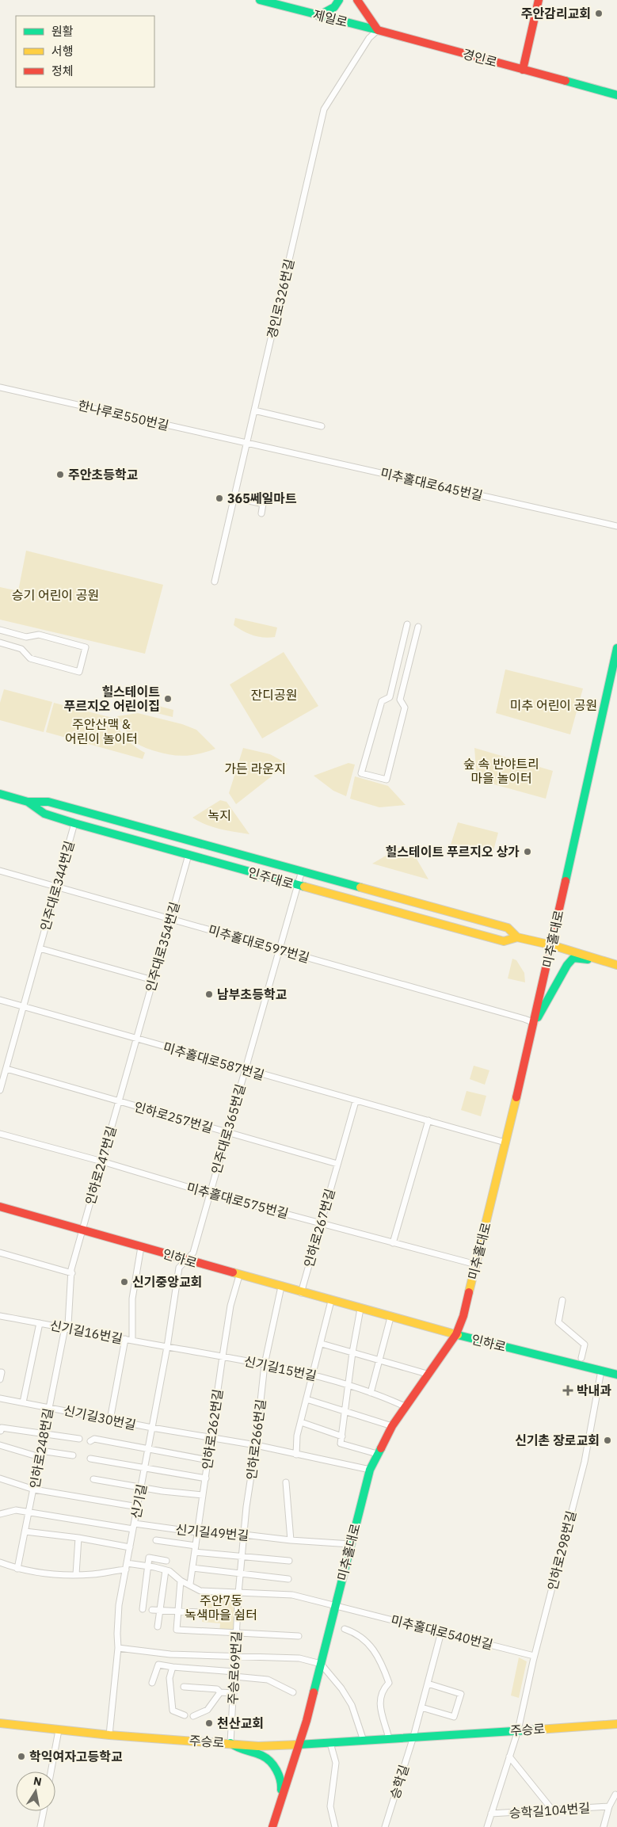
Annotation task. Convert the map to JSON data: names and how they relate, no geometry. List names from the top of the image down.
{
  "streets": {
    "main road": [
      "제일로",
      "경인로",
      "인주대로",
      "미추홀대로",
      "인하로",
      "주승로"
    ],
    "street": [
      "경인로326번길",
      "한나루로550번길",
      "미추홀대로645번길",
      "인주대로344번길",
      "미추홀대로597번길",
      "인주대로354번길",
      "미추홀대로587번길",
      "인하로257번길",
      "인주대로365번길",
      "인하로247번길",
      "미추홀대로575번길",
      "인하로267번길",
      "신기길16번길",
      "신기길15번길",
      "신기길30번길",
      "인하로262번길",
      "인하로266번길",
      "인하로248번길",
      "신기길",
      "신기길49번길",
      "인하로298번길",
      "미추홀대로540번길",
      "주승로69번길",
      "승학길",
      "승학길104번길"
    ]
  },
  "crossings": [
    ["제일로", "경인로"],
    ["제일로", "경인로326번길"],
    ["경인로", "경인로326번길"],
    ["경인로326번길", "한나루로550번길"],
    ["경인로326번길", "미추홀대로645번길"],
    ["한나루로550번길", "미추홀대로645번길"],
    ["인주대로", "인주대로344번길"],
    ["인주대로", "미추홀대로"],
    ["인주대로", "인주대로354번길"],
    ["인주대로", "인주대로365번길"],
    ["인주대로344번길", "미추홀대로597번길"],
    ["인주대로344번길", "인주대로354번길"],
    ["인주대로344번길", "미추홀대로587번길"],
    ["미추홀대로", "미추홀대로597번길"],
    ["미추홀대로", "미추홀대로587번길"],
    ["미추홀대로", "미추홀대로575번길"],
    ["미추홀대로", "인하로"],
    ["미추홀대로", "신기길15번길"],
    ["미추홀대로", "신기길49번길"],
    ["미추홀대로", "미추홀대로540번길"],
    ["미추홀대로", "주승로"],
    ["미추홀대로597번길", "인주대로354번길"],
    ["미추홀대로597번길", "인주대로365번길"],
    ["인주대로354번길", "미추홀대로587번길"],
    ["인주대로354번길", "인하로247번길"],
    ["미추홀대로587번길", "인주대로365번길"],
    ["미추홀대로587번길", "인하로247번길"],
    ["미추홀대로587번길", "인하로267번길"],
    ["인하로257번길", "인주대로365번길"],
    ["인하로257번길", "인하로247번길"],
    ["인주대로365번길", "미추홀대로575번길"],
    ["인주대로365번길", "인하로"],
    ["인주대로365번길", "신기길"],
    ["인하로247번길", "미추홀대로575번길"],
    ["인하로247번길", "인하로"],
    ["인하로247번길", "인하로248번길"],
    ["미추홀대로575번길", "인하로267번길"],
    ["인하로267번길", "인하로"],
    ["인하로", "신기길16번길"],
    ["인하로", "인하로262번길"],
    ["인하로", "인하로266번길"],
    ["인하로", "인하로248번길"],
    ["인하로", "인하로298번길"],
    ["신기길16번길", "신기길15번길"],
    ["신기길16번길", "신기길30번길"],
    ["신기길16번길", "인하로248번길"],
    ["신기길16번길", "신기길"],
    ["신기길15번길", "인하로262번길"],
    ["신기길15번길", "인하로266번길"],
    ["신기길15번길", "신기길"],
    ["신기길30번길", "인하로262번길"],
    ["신기길30번길", "인하로266번길"],
    ["신기길30번길", "인하로248번길"],
    ["신기길30번길", "신기길"],
    ["인하로262번길", "신기길49번길"],
    ["인하로262번길", "미추홀대로540번길"],
    ["인하로266번길", "신기길49번길"],
    ["인하로266번길", "미추홀대로540번길"],
    ["인하로266번길", "주승로69번길"],
    ["인하로248번길", "신기길49번길"],
    ["신기길", "신기길49번길"],
    ["신기길", "미추홀대로540번길"],
    ["신기길", "주승로"],
    ["인하로298번길", "미추홀대로540번길"],
    ["인하로298번길", "주승로"],
    ["인하로298번길", "승학길104번길"],
    ["미추홀대로540번길", "주승로69번길"],
    ["주승로69번길", "주승로"],
    ["주승로", "승학길"]
  ],
  "parks": [
    "승기 어린이 공원",
    "잔디공원",
    "미추 어린이 공원",
    "주안산맥 & 어린이 놀이터",
    "숲 속 반야트리 마을 놀이터",
    "가든 라운지",
    "녹지",
    "주안7동 녹색마을 쉼터"
  ],
  "places": {
    "other": [
      "주안감리교회",
      "주안초등학교",
      "365쎄일마트",
      "힐스테이트 푸르지오 어린이집",
      "힐스테이트 푸르지오 상가",
      "남부초등학교",
      "신기중앙교회",
      "신기촌 장로교회",
      "천산교회",
      "학익여자고등학교"
    ],
    "health": ["박내과"]
  },
  "legend": ["원활", "서행", "정체"],
  "north": "top"
}
